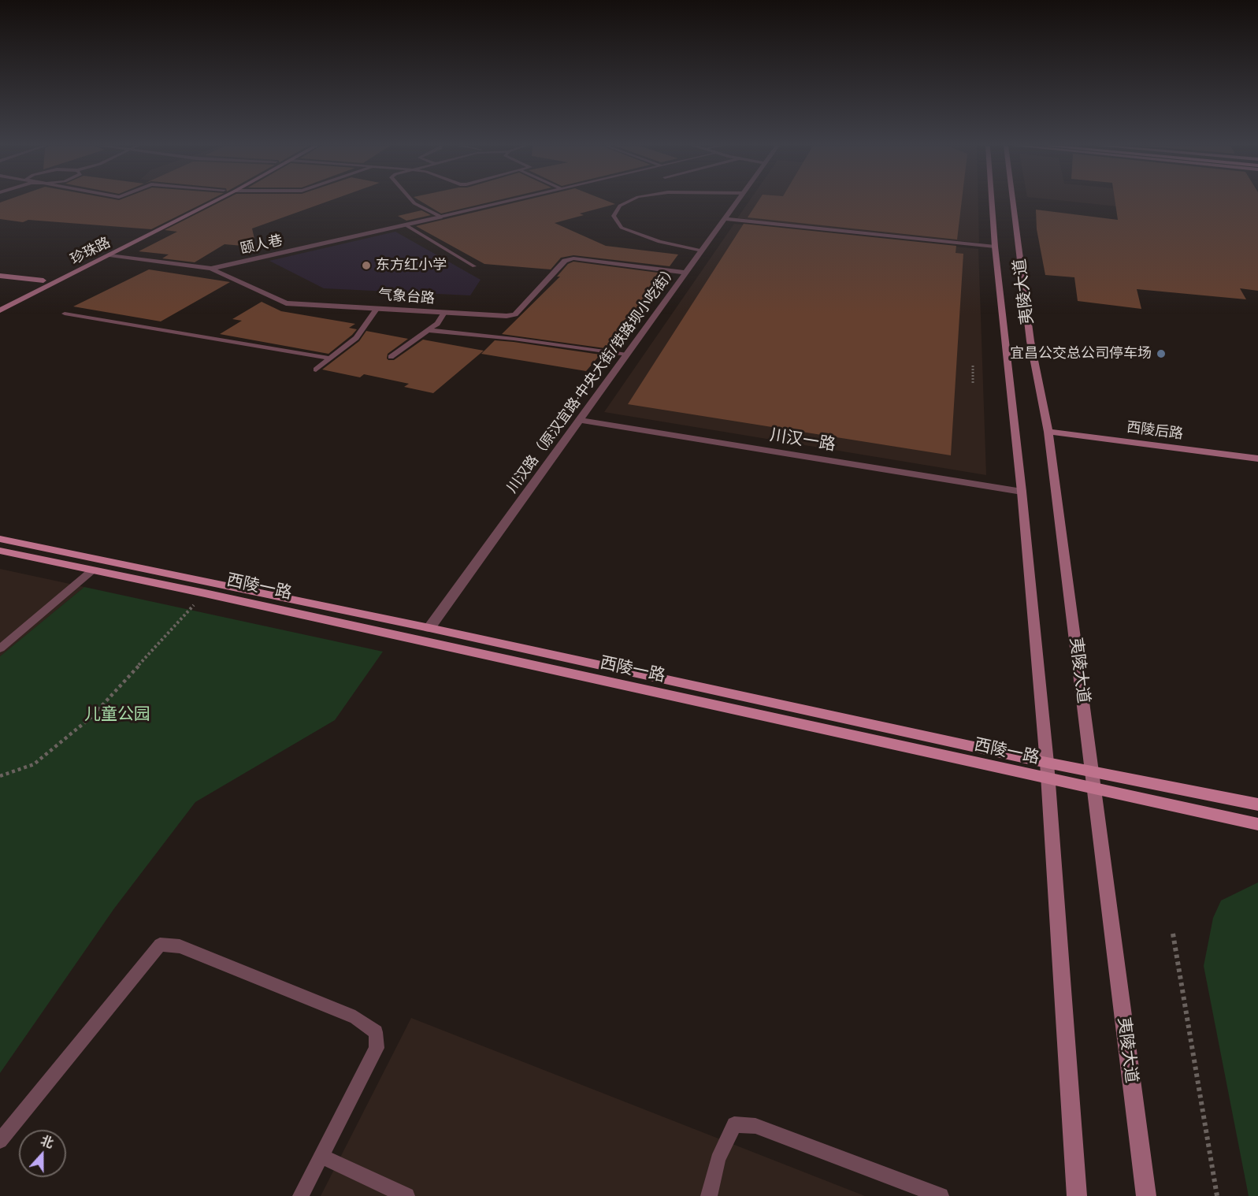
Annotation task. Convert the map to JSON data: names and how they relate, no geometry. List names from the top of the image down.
{
  "streets": {
    "main road": [
      "珍珠路",
      "夷陵大道",
      "西陵后路",
      "西陵一路"
    ],
    "street": [
      "颐人巷",
      "气象台路",
      "川汉路（原汉宜路·中央大街/铁路坝小吃街）",
      "川汉一路"
    ]
  },
  "crossings": [
    ["颐人巷", "气象台路"],
    ["珍珠路", "气象台路"],
    ["夷陵大道", "西陵后路"],
    ["夷陵大道", "川汉一路"],
    ["夷陵大道", "西陵一路"],
    ["气象台路", "川汉路（原汉宜路·中央大街/铁路坝小吃街）"],
    ["川汉路（原汉宜路·中央大街/铁路坝小吃街）", "川汉一路"],
    ["川汉路（原汉宜路·中央大街/铁路坝小吃街）", "西陵一路"]
  ],
  "parks": ["儿童公园"],
  "places": ["东方红小学", "宜昌公交总公司停车场"],
  "north": "top"
}
